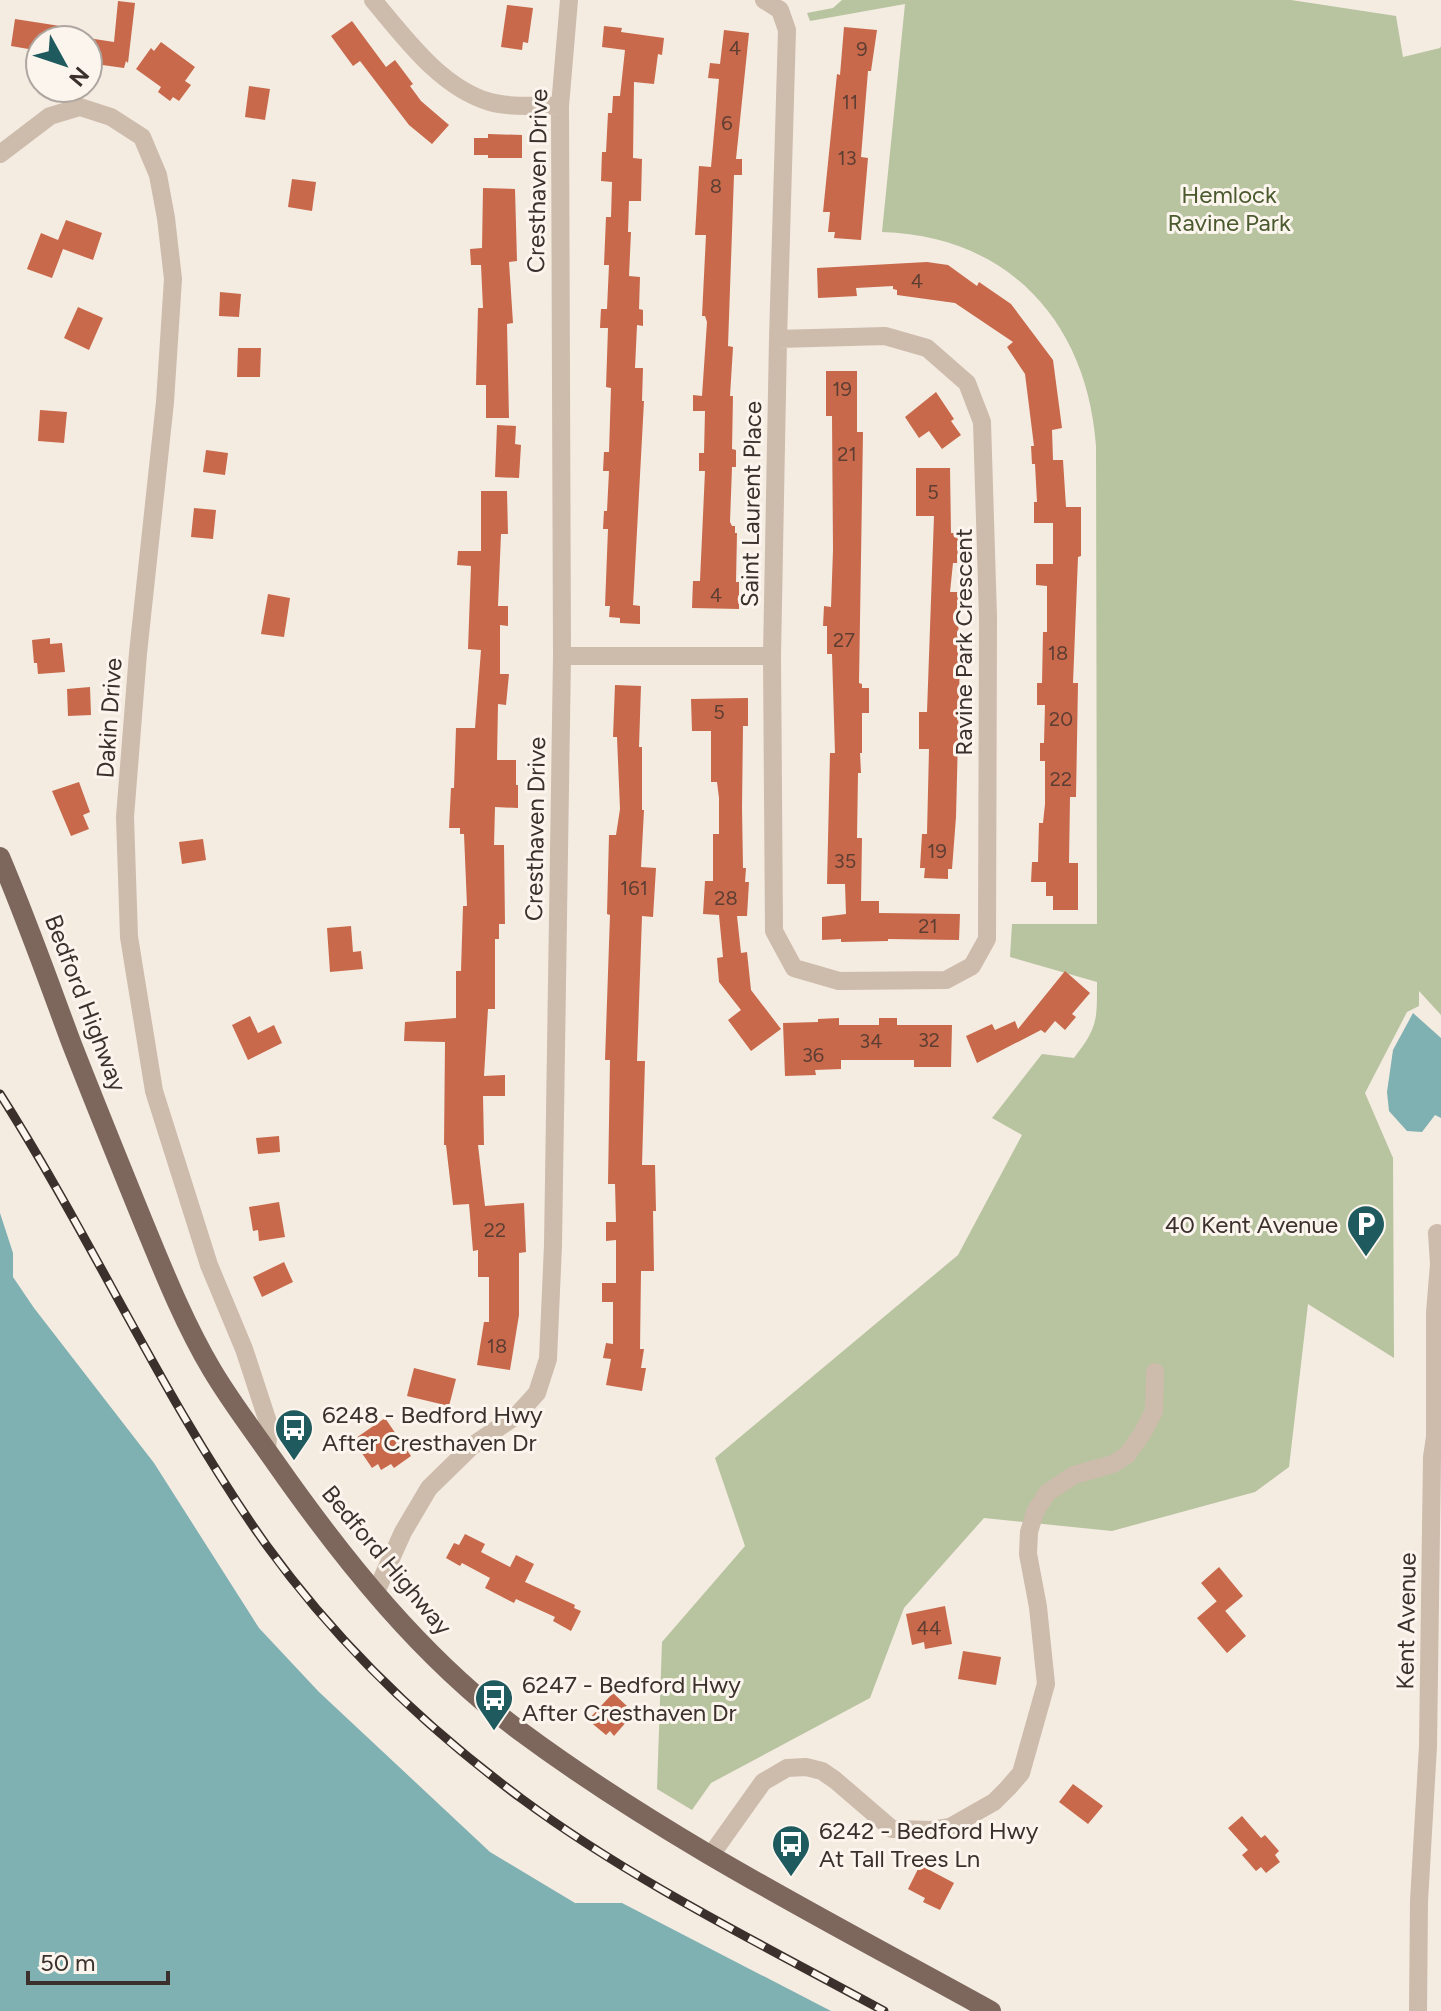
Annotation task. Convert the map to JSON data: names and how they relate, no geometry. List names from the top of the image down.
{
  "streets": {
    "main road": ["Bedford Highway"],
    "street": [
      "Cresthaven Drive",
      "Saint Laurent Place",
      "Ravine Park Crescent",
      "Dakin Drive",
      "Kent Avenue"
    ]
  },
  "crossings": [
    ["Cresthaven Drive", "Bedford Highway"],
    ["Saint Laurent Place", "Ravine Park Crescent"],
    ["Dakin Drive", "Bedford Highway"]
  ],
  "parks": ["Hemlock Ravine Park"],
  "places": {
    "parking": ["40 Kent Avenue"],
    "bus stop": ["6248 - Bedford Hwy After Cresthaven Dr", "6247 - Bedford Hwy After Cresthaven Dr", "6242 - Bedford Hwy At Tall Trees Ln"]
  },
  "house_numbers": [
    "4",
    "9",
    "11",
    "6",
    "13",
    "8",
    "4",
    "19",
    "21",
    "5",
    "4",
    "27",
    "18",
    "5",
    "20",
    "22",
    "19",
    "35",
    "161",
    "28",
    "21",
    "32",
    "34",
    "36",
    "22",
    "18",
    "44"
  ],
  "scale_bar": "50 m",
  "north": "bottom right"
}
